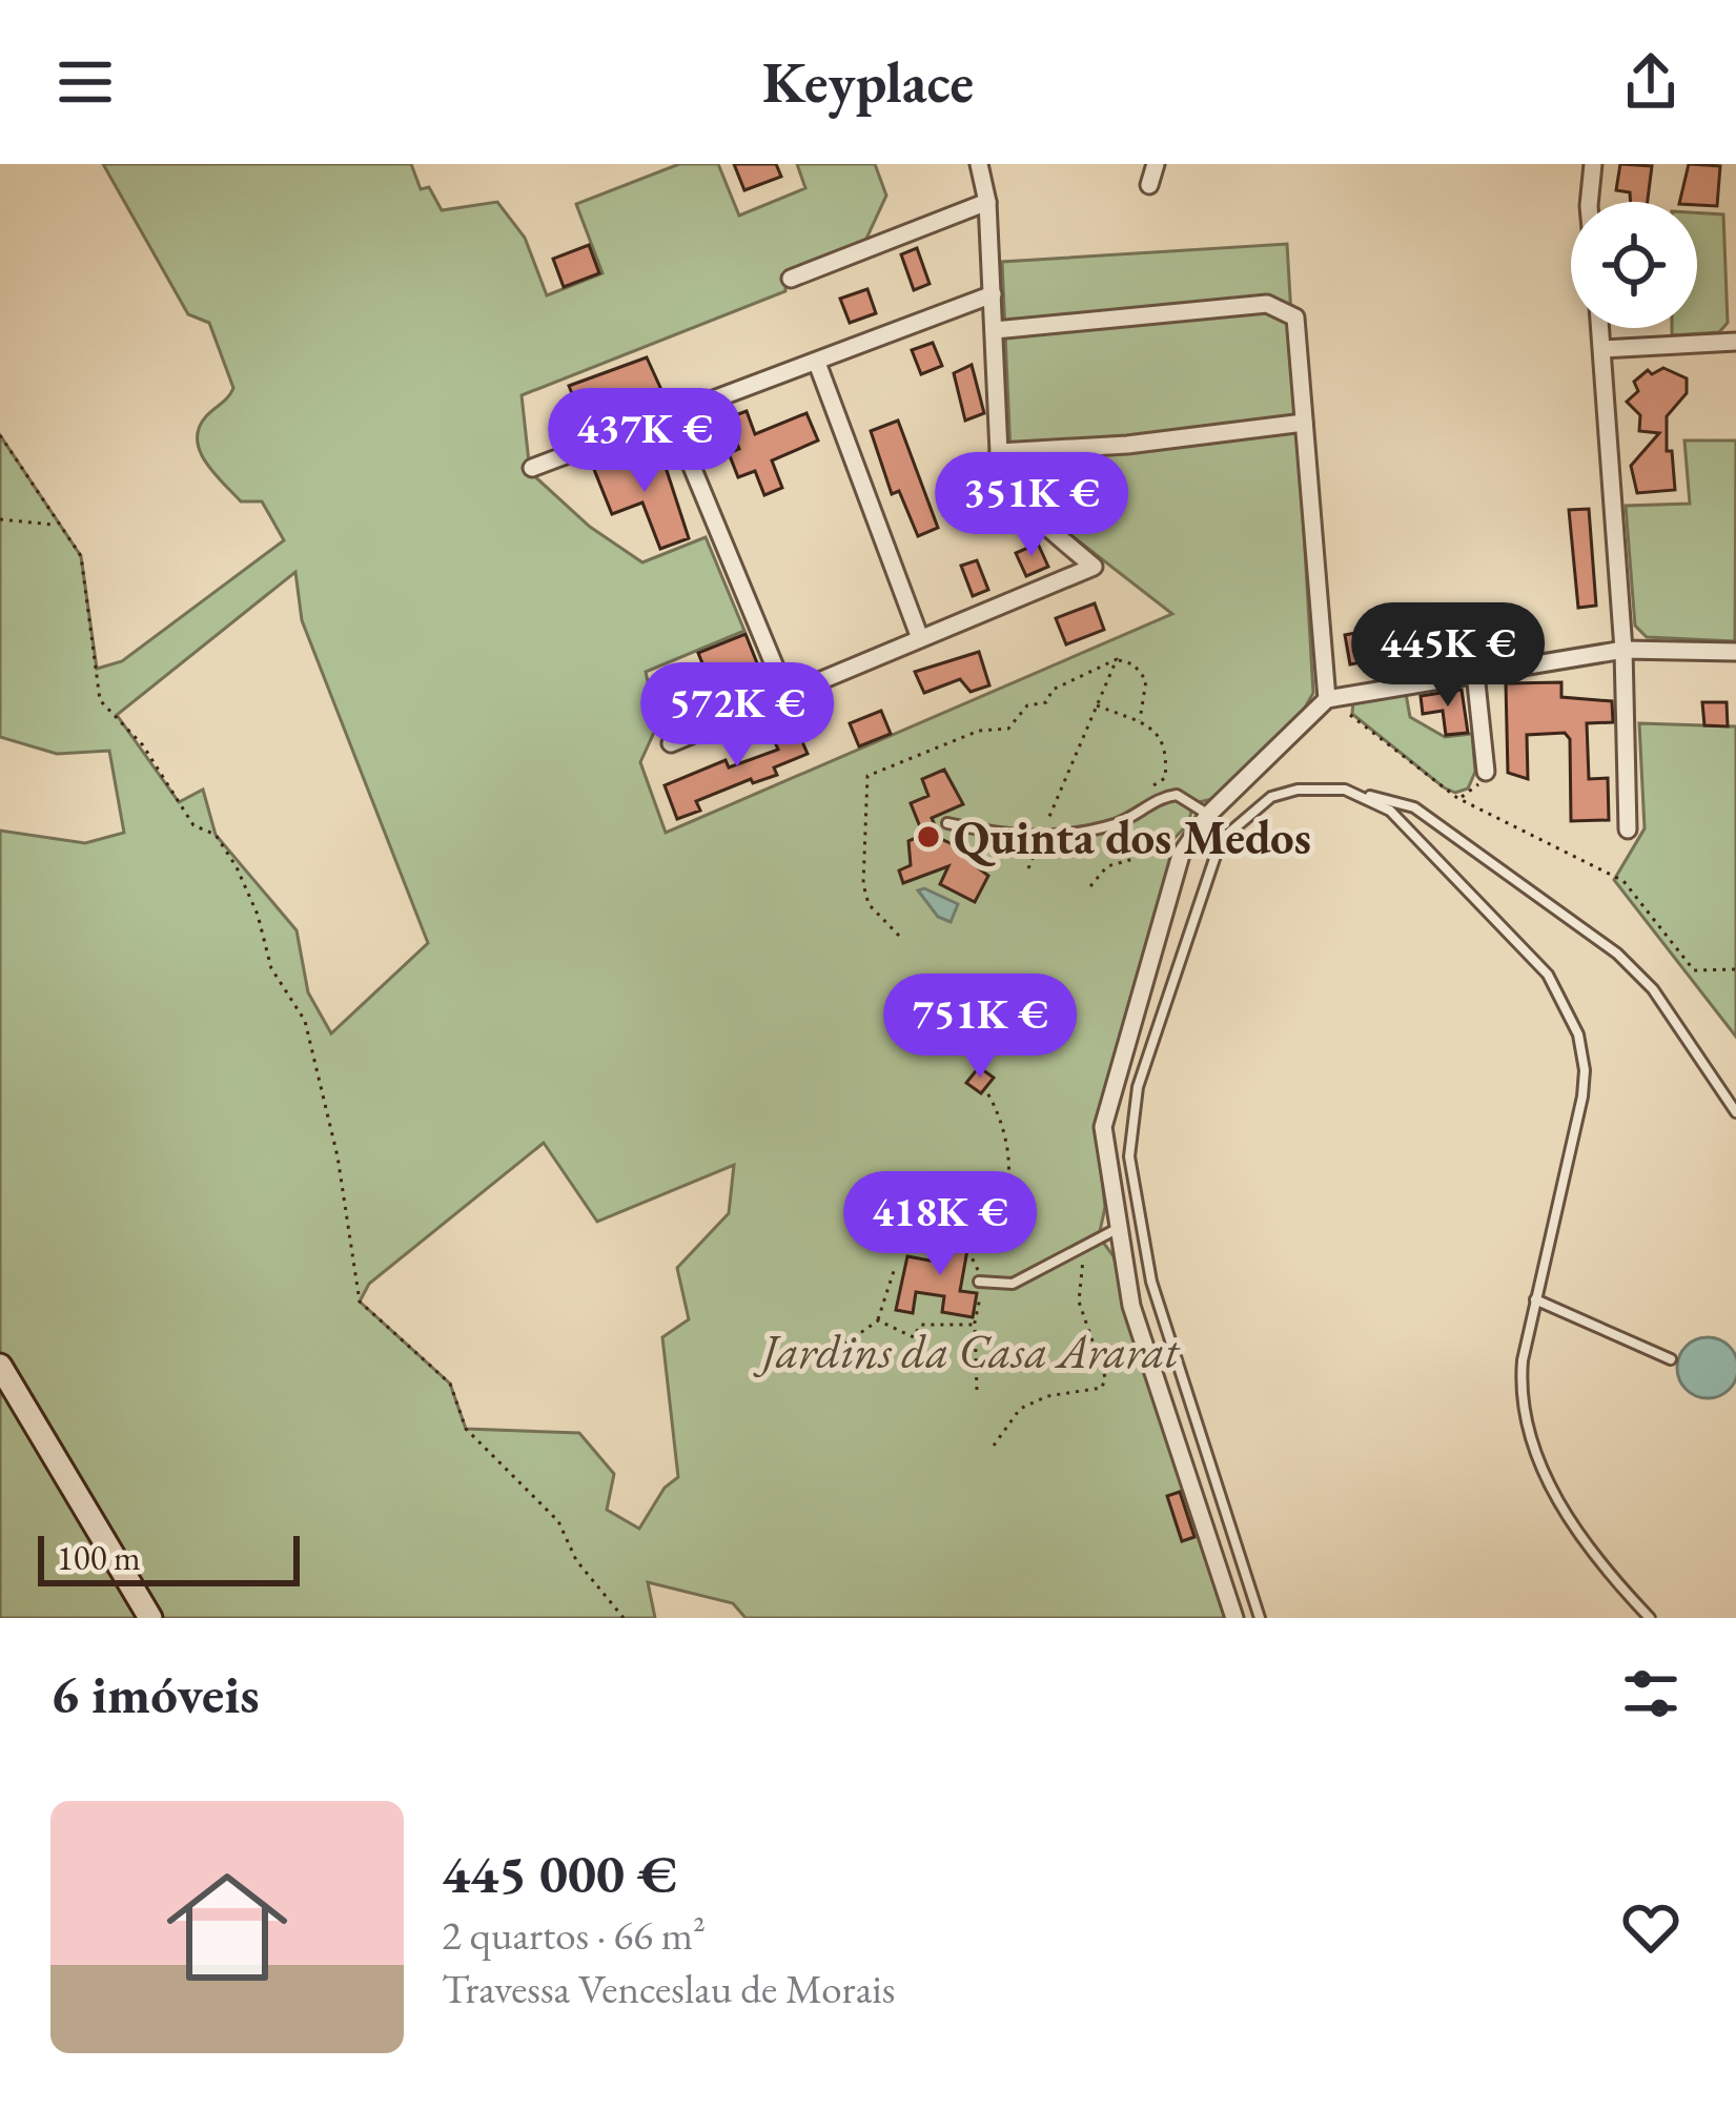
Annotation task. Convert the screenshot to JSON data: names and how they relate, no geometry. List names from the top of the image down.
{
  "parks": ["Jardins da Casa Ararat"],
  "places": ["Quinta dos Medos"],
  "scale_bar": "100 m",
  "page": {
    "header": "Keyplace",
    "price": [
      "437K €",
      "351K €",
      "445K €",
      "572K €",
      "751K €",
      "418K €"
    ],
    "scale": "100 m",
    "heading": "6 imóveis",
    "list": [
      {
        "name": "445 000 €",
        "note": "2 quartos · 66 m² · Travessa Venceslau de Morais"
      }
    ]
  }
}
